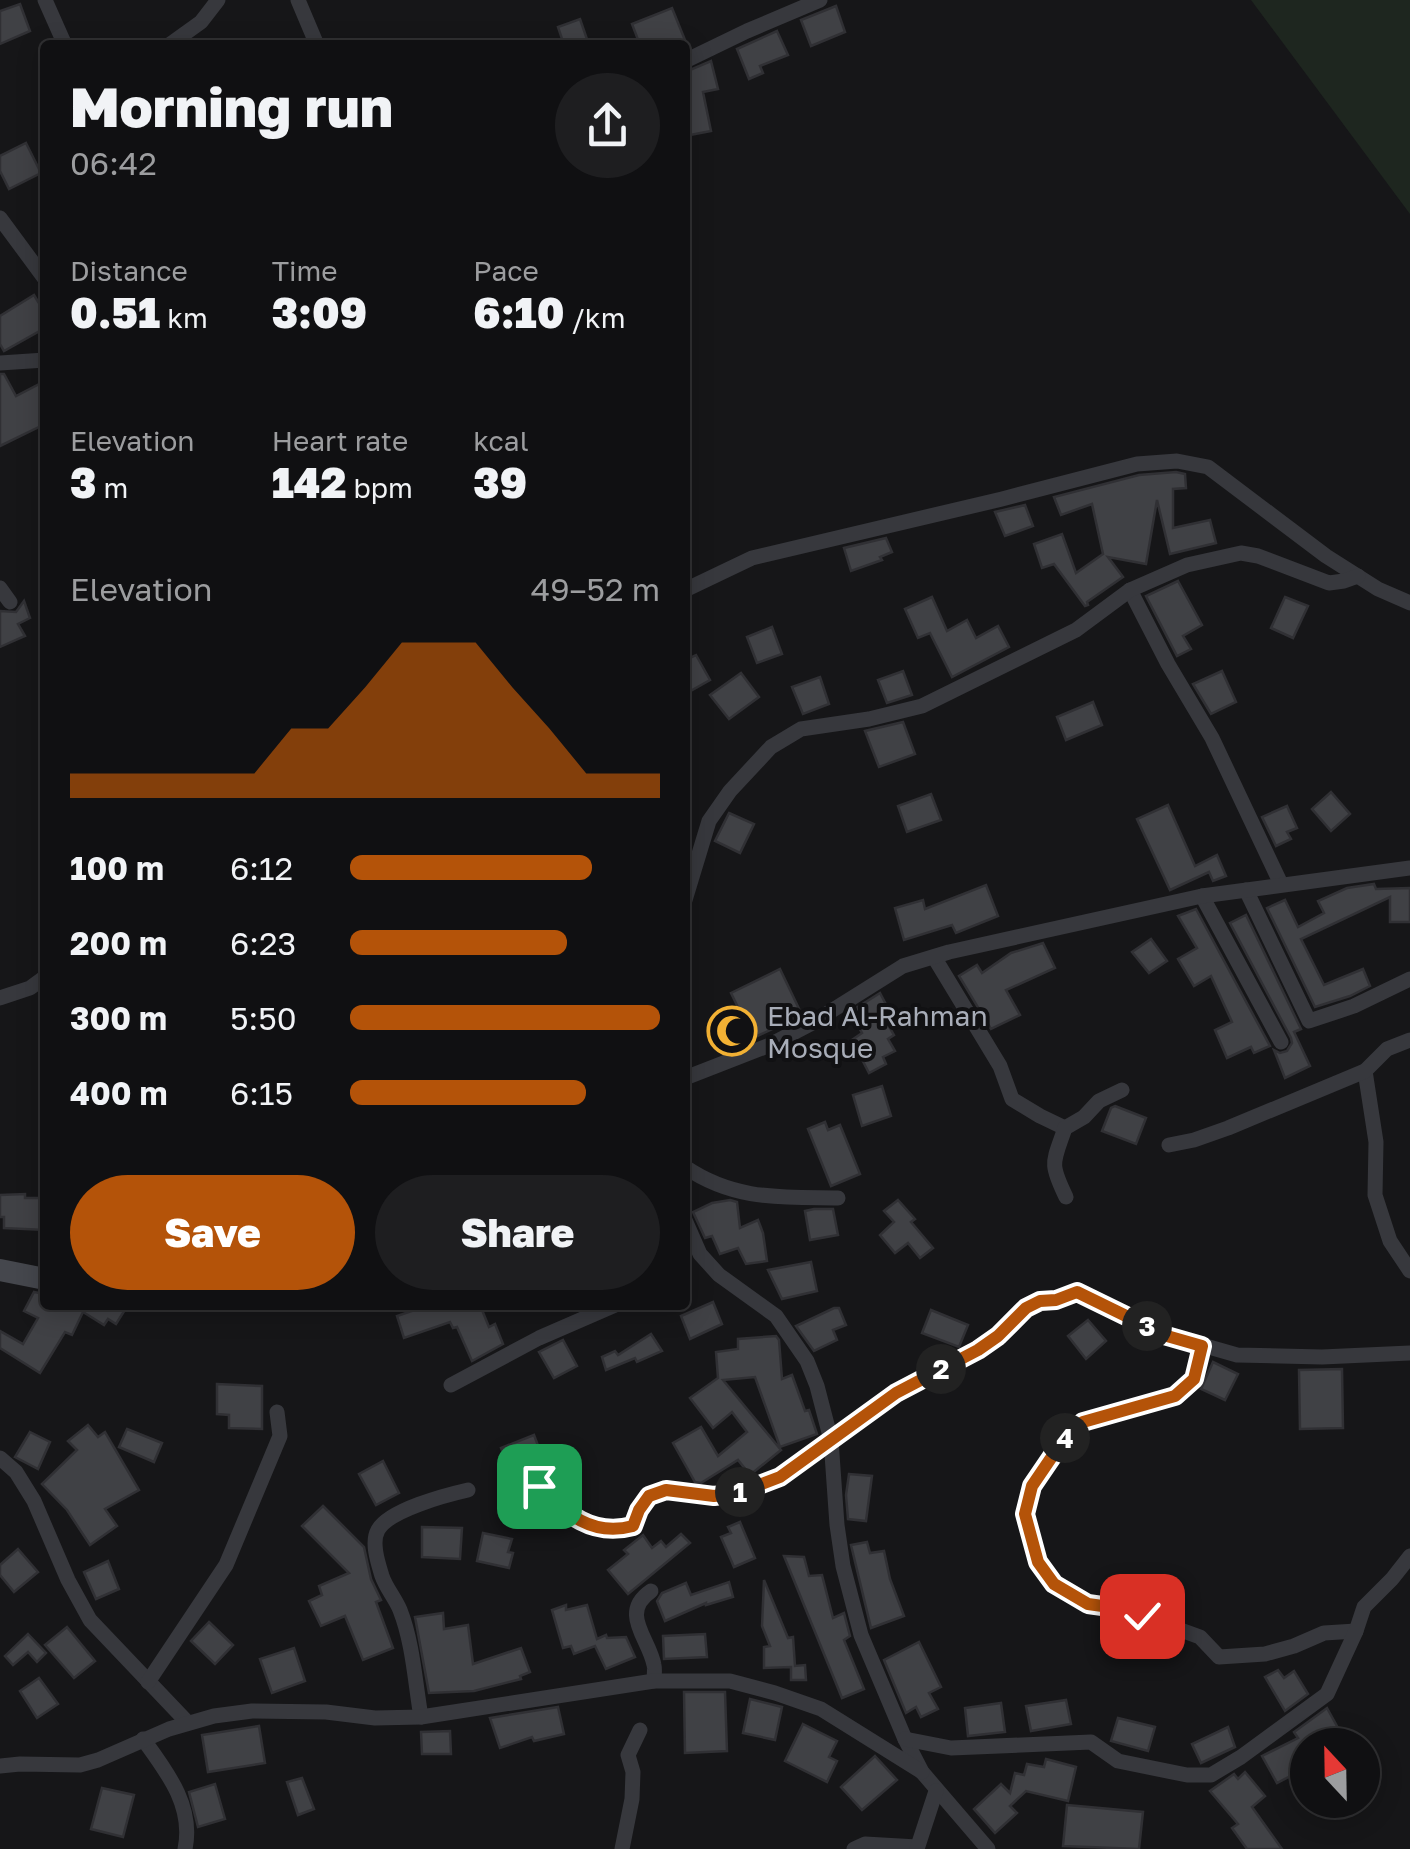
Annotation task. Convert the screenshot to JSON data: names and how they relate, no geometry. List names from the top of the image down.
{
  "places": {
    "mosque": ["Ebad Al-Rahman Mosque"]
  },
  "north": "top",
  "page": {
    "heading": ["Morning run", "06:42"],
    "stats": [
      ["Distance", "0.51 km"],
      ["Time", "3:09"],
      ["Pace", "6:10 /km"],
      ["Elevation", "3 m"],
      ["Heart rate", "142 bpm"],
      ["kcal", "39"]
    ],
    "chart": ["Elevation", "49–52 m"],
    "list": [
      {
        "name": "100 m",
        "note": "6:12"
      },
      {
        "name": "200 m",
        "note": "6:23"
      },
      {
        "name": "300 m",
        "note": "5:50"
      },
      {
        "name": "400 m",
        "note": "6:15"
      }
    ],
    "buttons": ["Save", "Share"],
    "pins": [
      "3",
      "2",
      "4",
      "1"
    ]
  }
}
